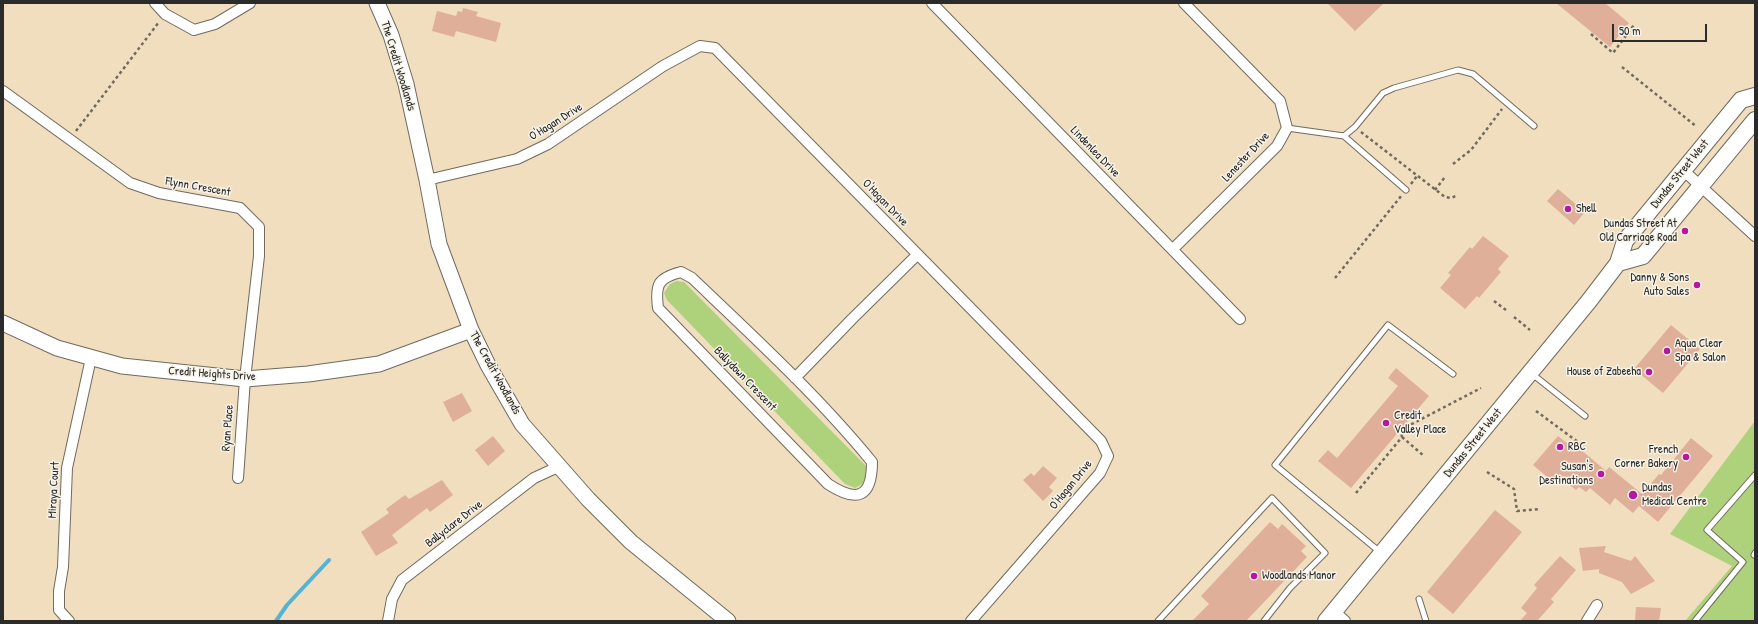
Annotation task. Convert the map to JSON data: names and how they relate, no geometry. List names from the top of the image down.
{
  "streets": {
    "main road": ["Dundas Street West"],
    "street": [
      "The Credit Woodlands",
      "O'Hagan Drive",
      "Lindenlea Drive",
      "Lenester Drive",
      "Flynn Crescent",
      "Credit Heights Drive",
      "Ballydown Crescent",
      "Ryan Place",
      "Miraya Court",
      "Ballyclare Drive"
    ]
  },
  "crossings": [
    ["The Credit Woodlands", "O'Hagan Drive"],
    ["The Credit Woodlands", "Credit Heights Drive"],
    ["The Credit Woodlands", "Ballyclare Drive"],
    ["Lindenlea Drive", "Lenester Drive"],
    ["Flynn Crescent", "Credit Heights Drive"],
    ["Flynn Crescent", "Ryan Place"],
    ["Credit Heights Drive", "Ryan Place"],
    ["Credit Heights Drive", "Miraya Court"]
  ],
  "places": [
    "Shell",
    "Dundas Street At Old Carriage Road",
    "Danny & Sons Auto Sales",
    "Aqua Clear Spa & Salon",
    "House of Zabeeha",
    "Credit Valley Place",
    "RBC",
    "French Corner Bakery",
    "Susan's Destinations",
    "Dundas Medical Centre",
    "Woodlands Manor"
  ],
  "scale_bar": "50 m"
}
